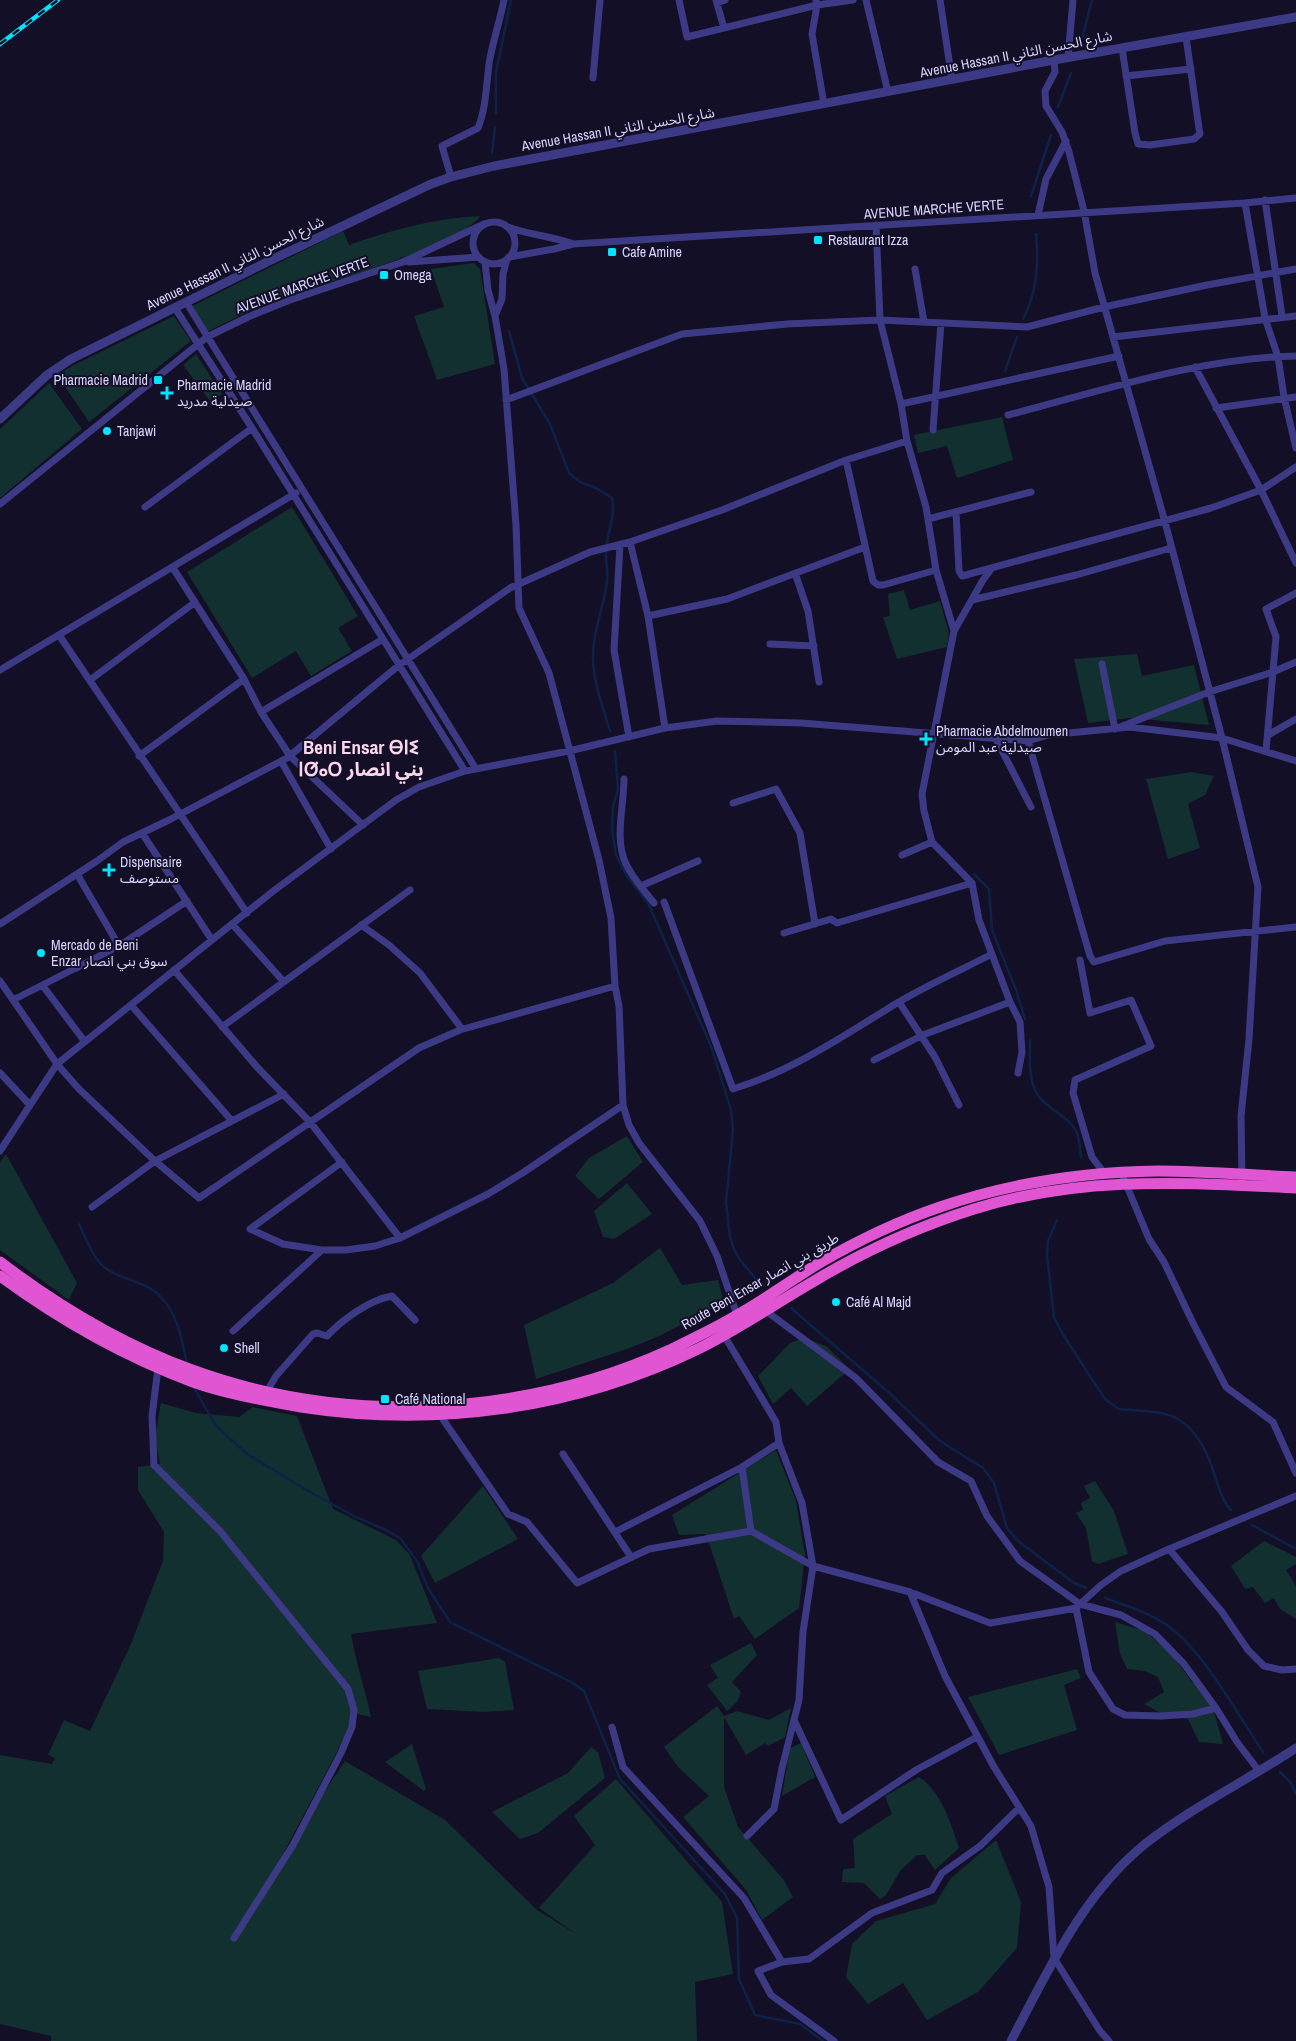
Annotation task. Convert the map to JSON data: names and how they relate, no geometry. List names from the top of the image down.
{
  "streets": {
    "highway": ["Route Beni Ensar طريق بني انصار"],
    "street": ["Avenue Hassan II شارع الحسن الثاني", "AVENUE MARCHE VERTE"]
  },
  "districts": ["Beni Ensar ⴱⵏⵉ ⵏⵚⴰⵔ بني انصار"],
  "places": {
    "transit": [
      "Restaurant Izza",
      "Cafe Amine",
      "Omega",
      "Pharmacie Madrid",
      "Café National"
    ],
    "health": ["Pharmacie Madrid صيدلية مدريد", "Pharmacie Abdelmoumen صيدلية عبد المومن", "Dispensaire مستوصف"],
    "other": [
      "Tanjawi",
      "Mercado de Beni Enzar سوق بني انصار",
      "Café Al Majd",
      "Shell"
    ]
  }
}
